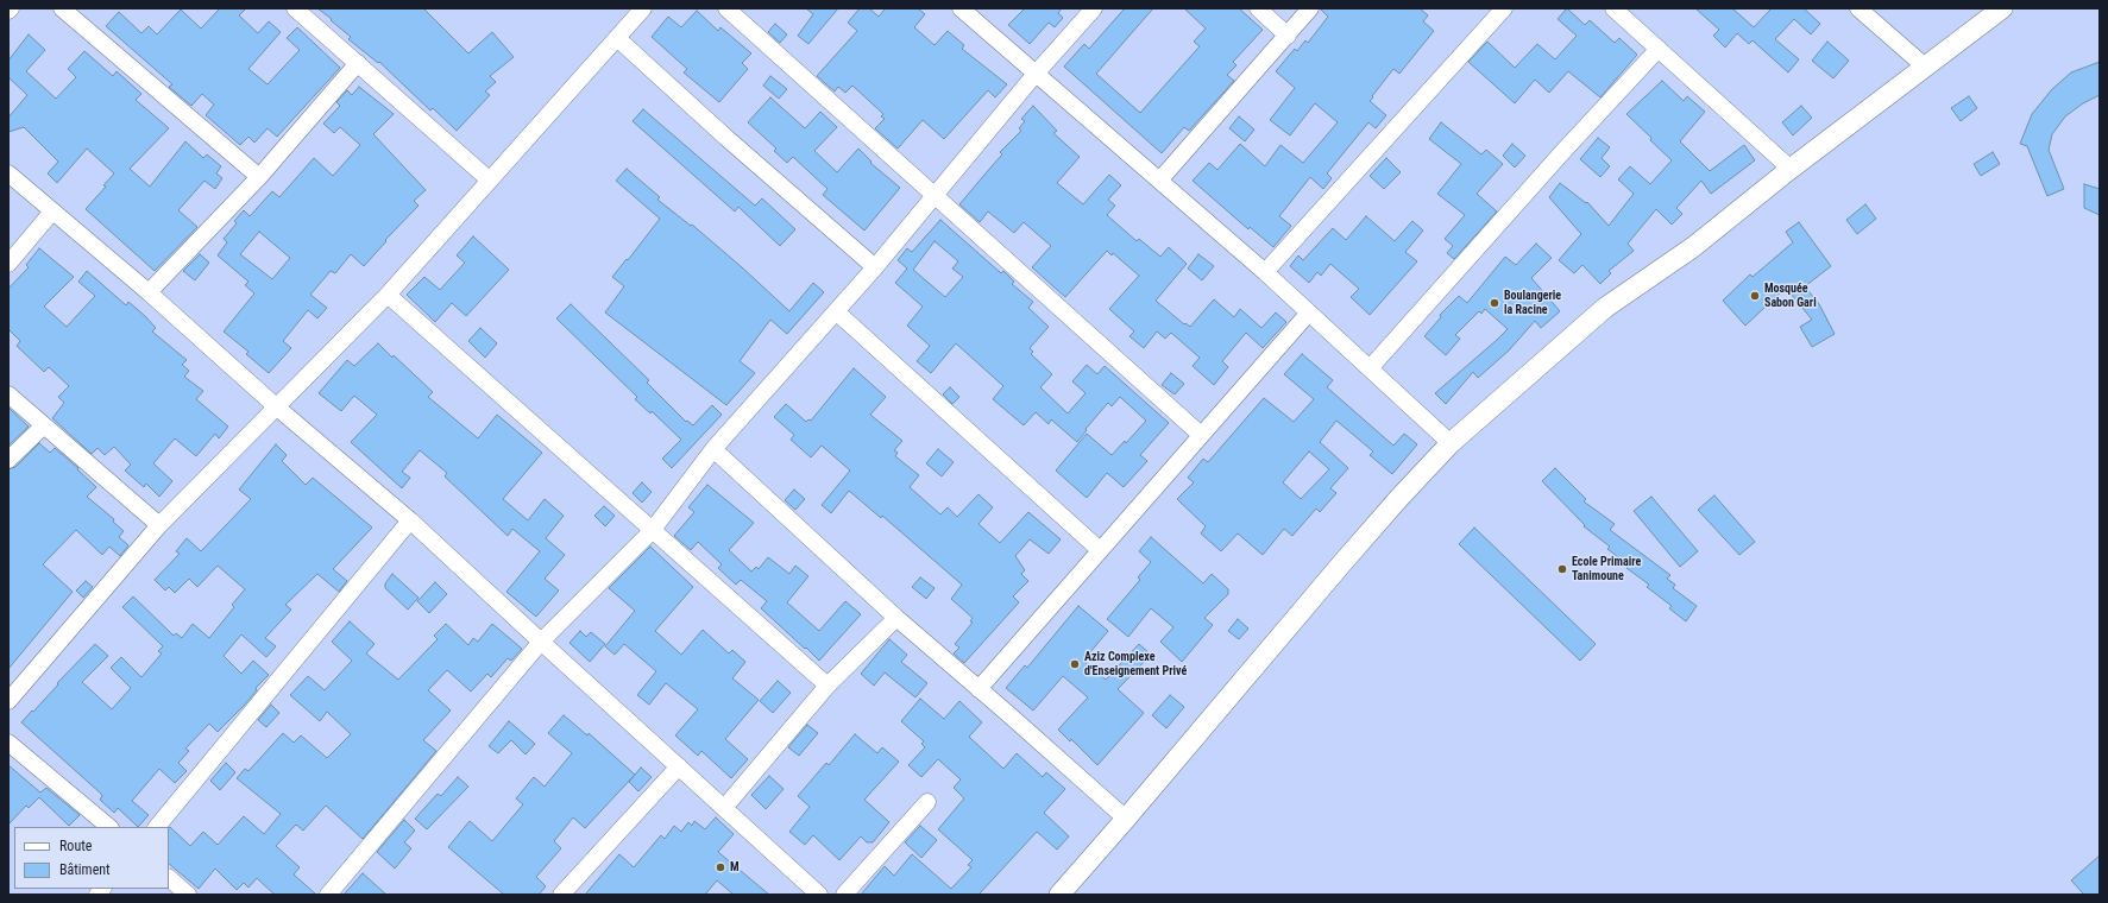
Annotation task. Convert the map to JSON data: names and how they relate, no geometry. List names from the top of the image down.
{
  "places": [
    "Mosquée Sabon Gari",
    "Boulangerie la Racine",
    "Ecole Primaire Tanimoune",
    "Aziz Complexe d'Enseignement Privé",
    "M"
  ],
  "legend": ["Route", "Bâtiment"]
}
